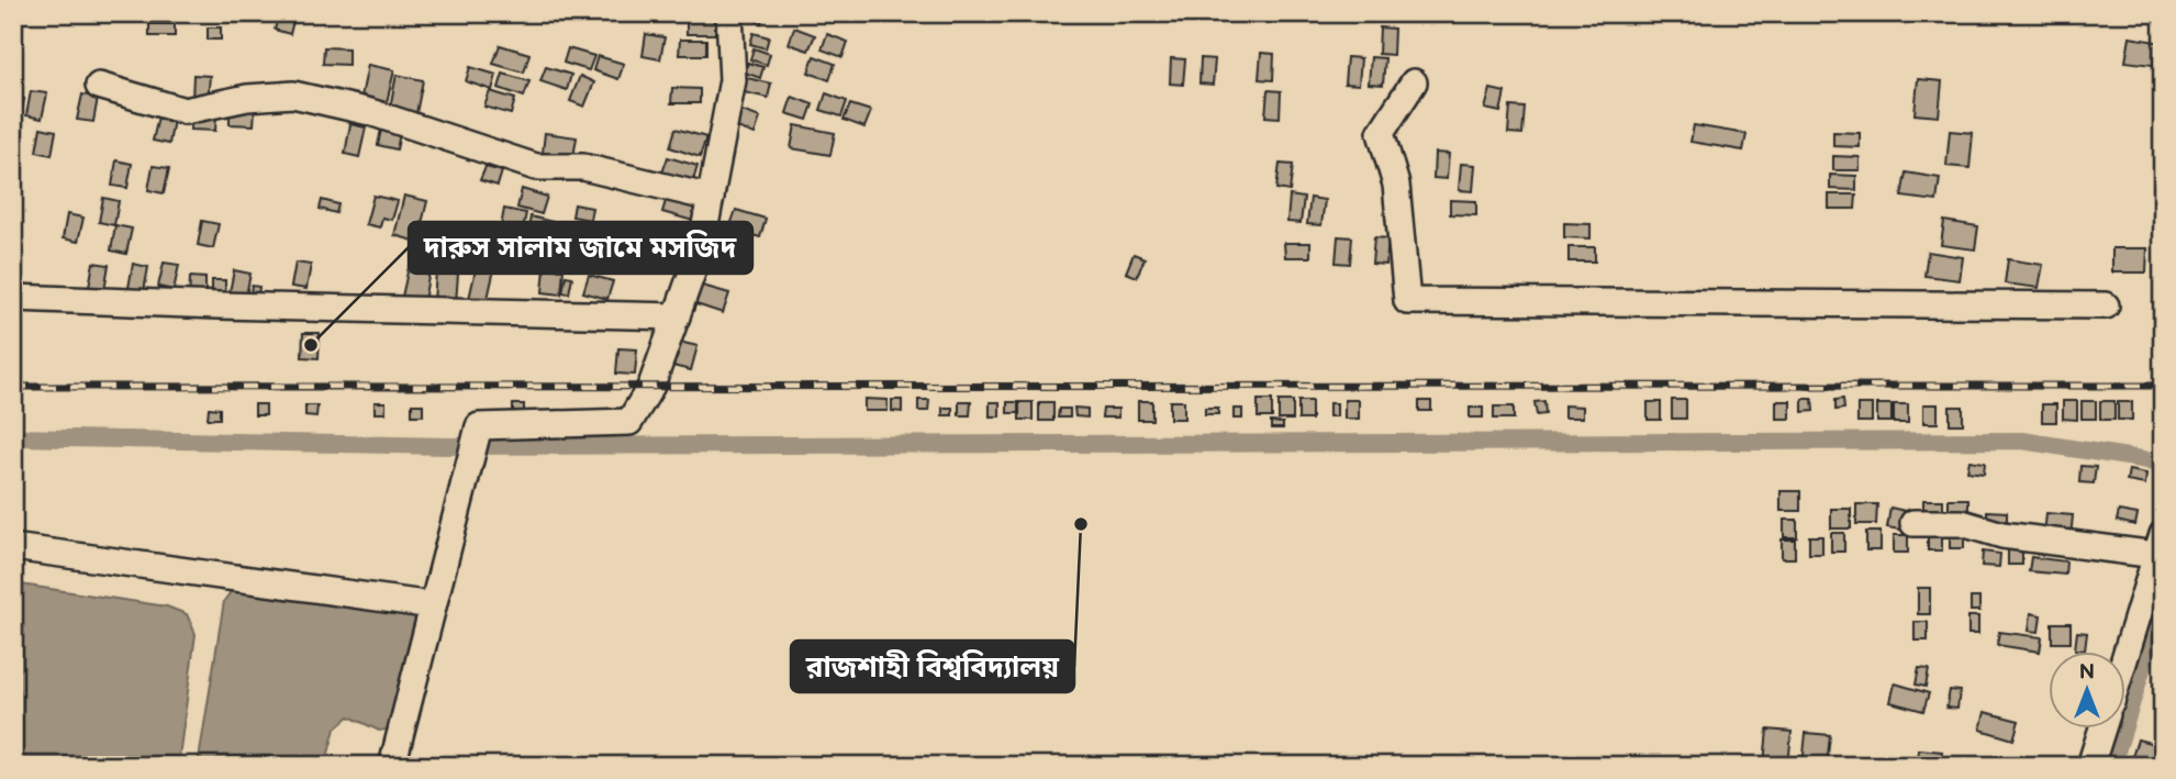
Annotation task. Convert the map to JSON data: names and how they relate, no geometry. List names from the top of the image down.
{
  "places": ["দারুস সালাম জামে মসজিদ", "রাজশাহী বিশ্ববিদ্যালয়"],
  "north": "top"
}
